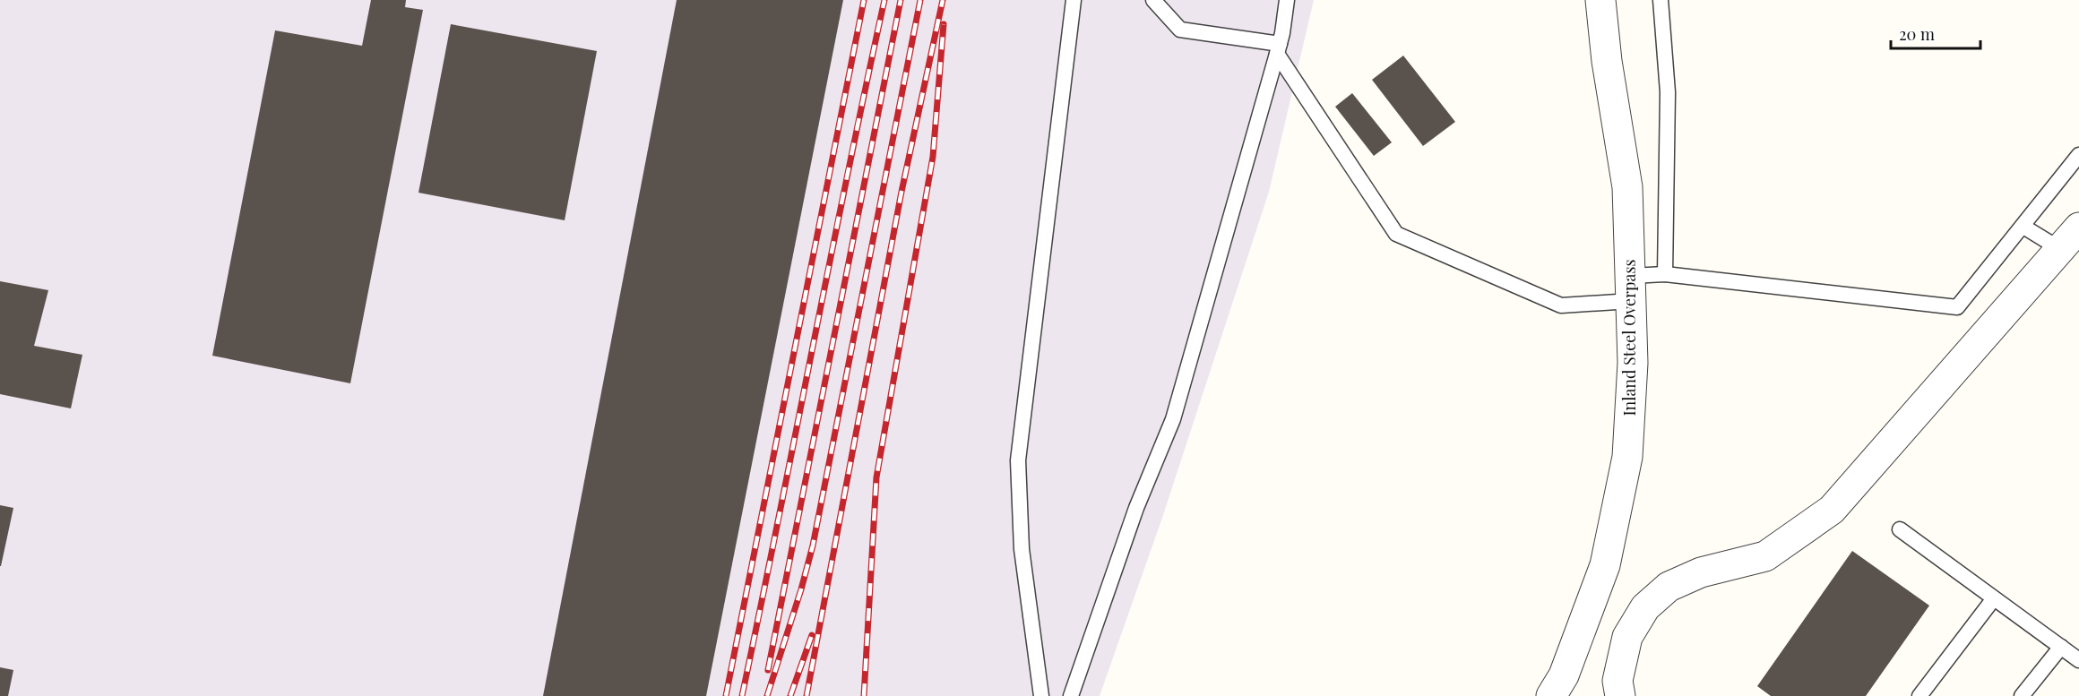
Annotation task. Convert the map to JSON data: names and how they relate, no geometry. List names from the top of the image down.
{
  "streets": {
    "street": ["Inland Steel Overpass"]
  },
  "scale_bar": "20 m"
}
